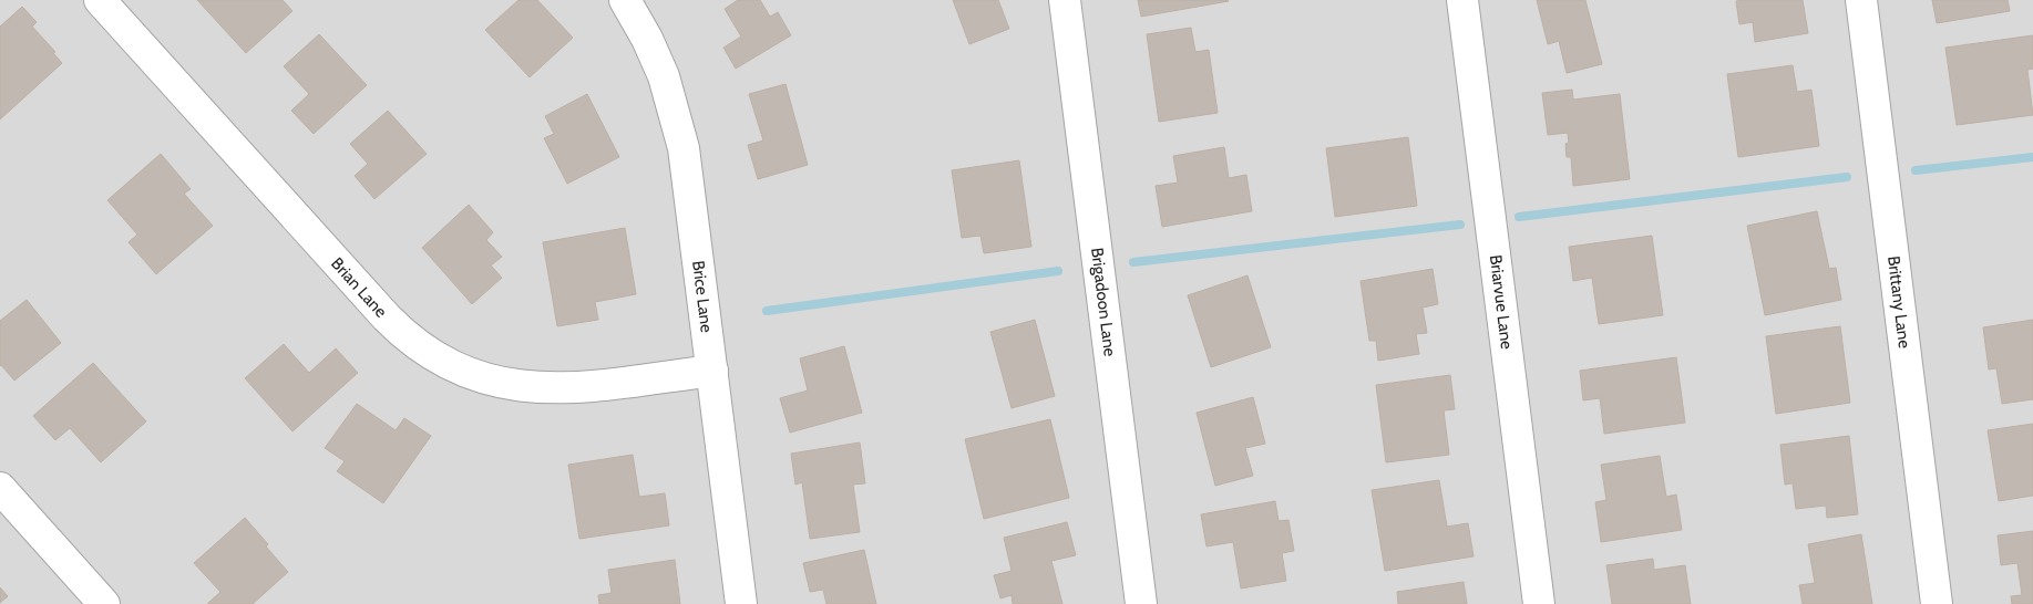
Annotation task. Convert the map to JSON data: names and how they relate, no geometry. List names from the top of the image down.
{
  "streets": {
    "street": [
      "Brian Lane",
      "Brice Lane",
      "Brigadoon Lane",
      "Briarvue Lane",
      "Brittany Lane"
    ]
  },
  "crossings": [
    ["Brian Lane", "Brice Lane"]
  ]
}
